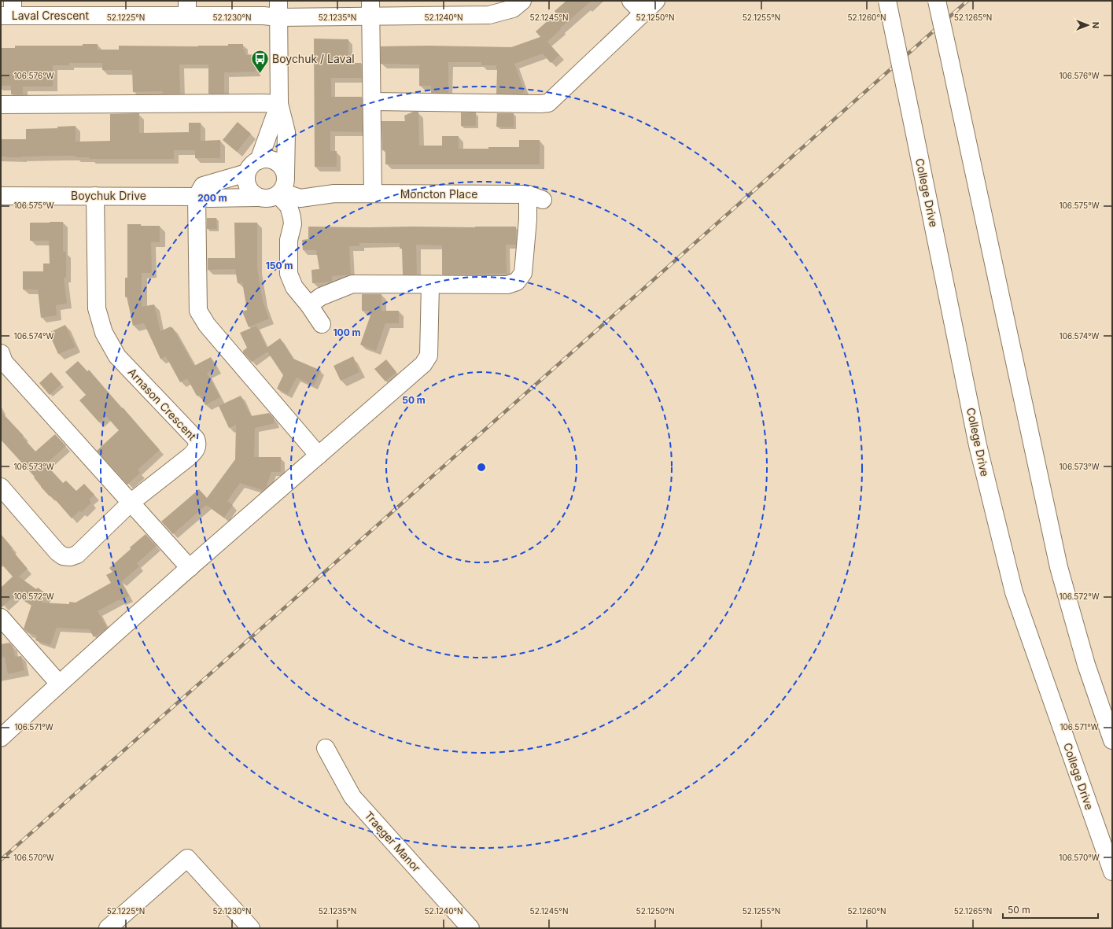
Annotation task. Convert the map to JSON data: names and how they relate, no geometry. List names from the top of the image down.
{
  "streets": {
    "main road": [
      "Laval Crescent",
      "College Drive",
      "Moncton Place",
      "Boychuk Drive",
      "Arnason Crescent",
      "Traeger Manor"
    ]
  },
  "crossings": [
    ["Moncton Place", "Boychuk Drive"],
    ["Boychuk Drive", "Arnason Crescent"]
  ],
  "places": {
    "bus stop": ["Boychuk / Laval"]
  },
  "scale_bar": "50 m",
  "north": "right",
  "coordinates": [
    "52.1225°N",
    "52.1230°N",
    "52.1235°N",
    "52.1240°N",
    "52.1245°N",
    "52.1250°N",
    "52.1255°N",
    "52.1260°N",
    "52.1265°N",
    "106.576°W",
    "106.575°W",
    "106.574°W",
    "106.573°W",
    "106.572°W",
    "106.571°W",
    "106.570°W"
  ],
  "rings": [
    "200 m",
    "150 m",
    "100 m",
    "50 m"
  ]
}
